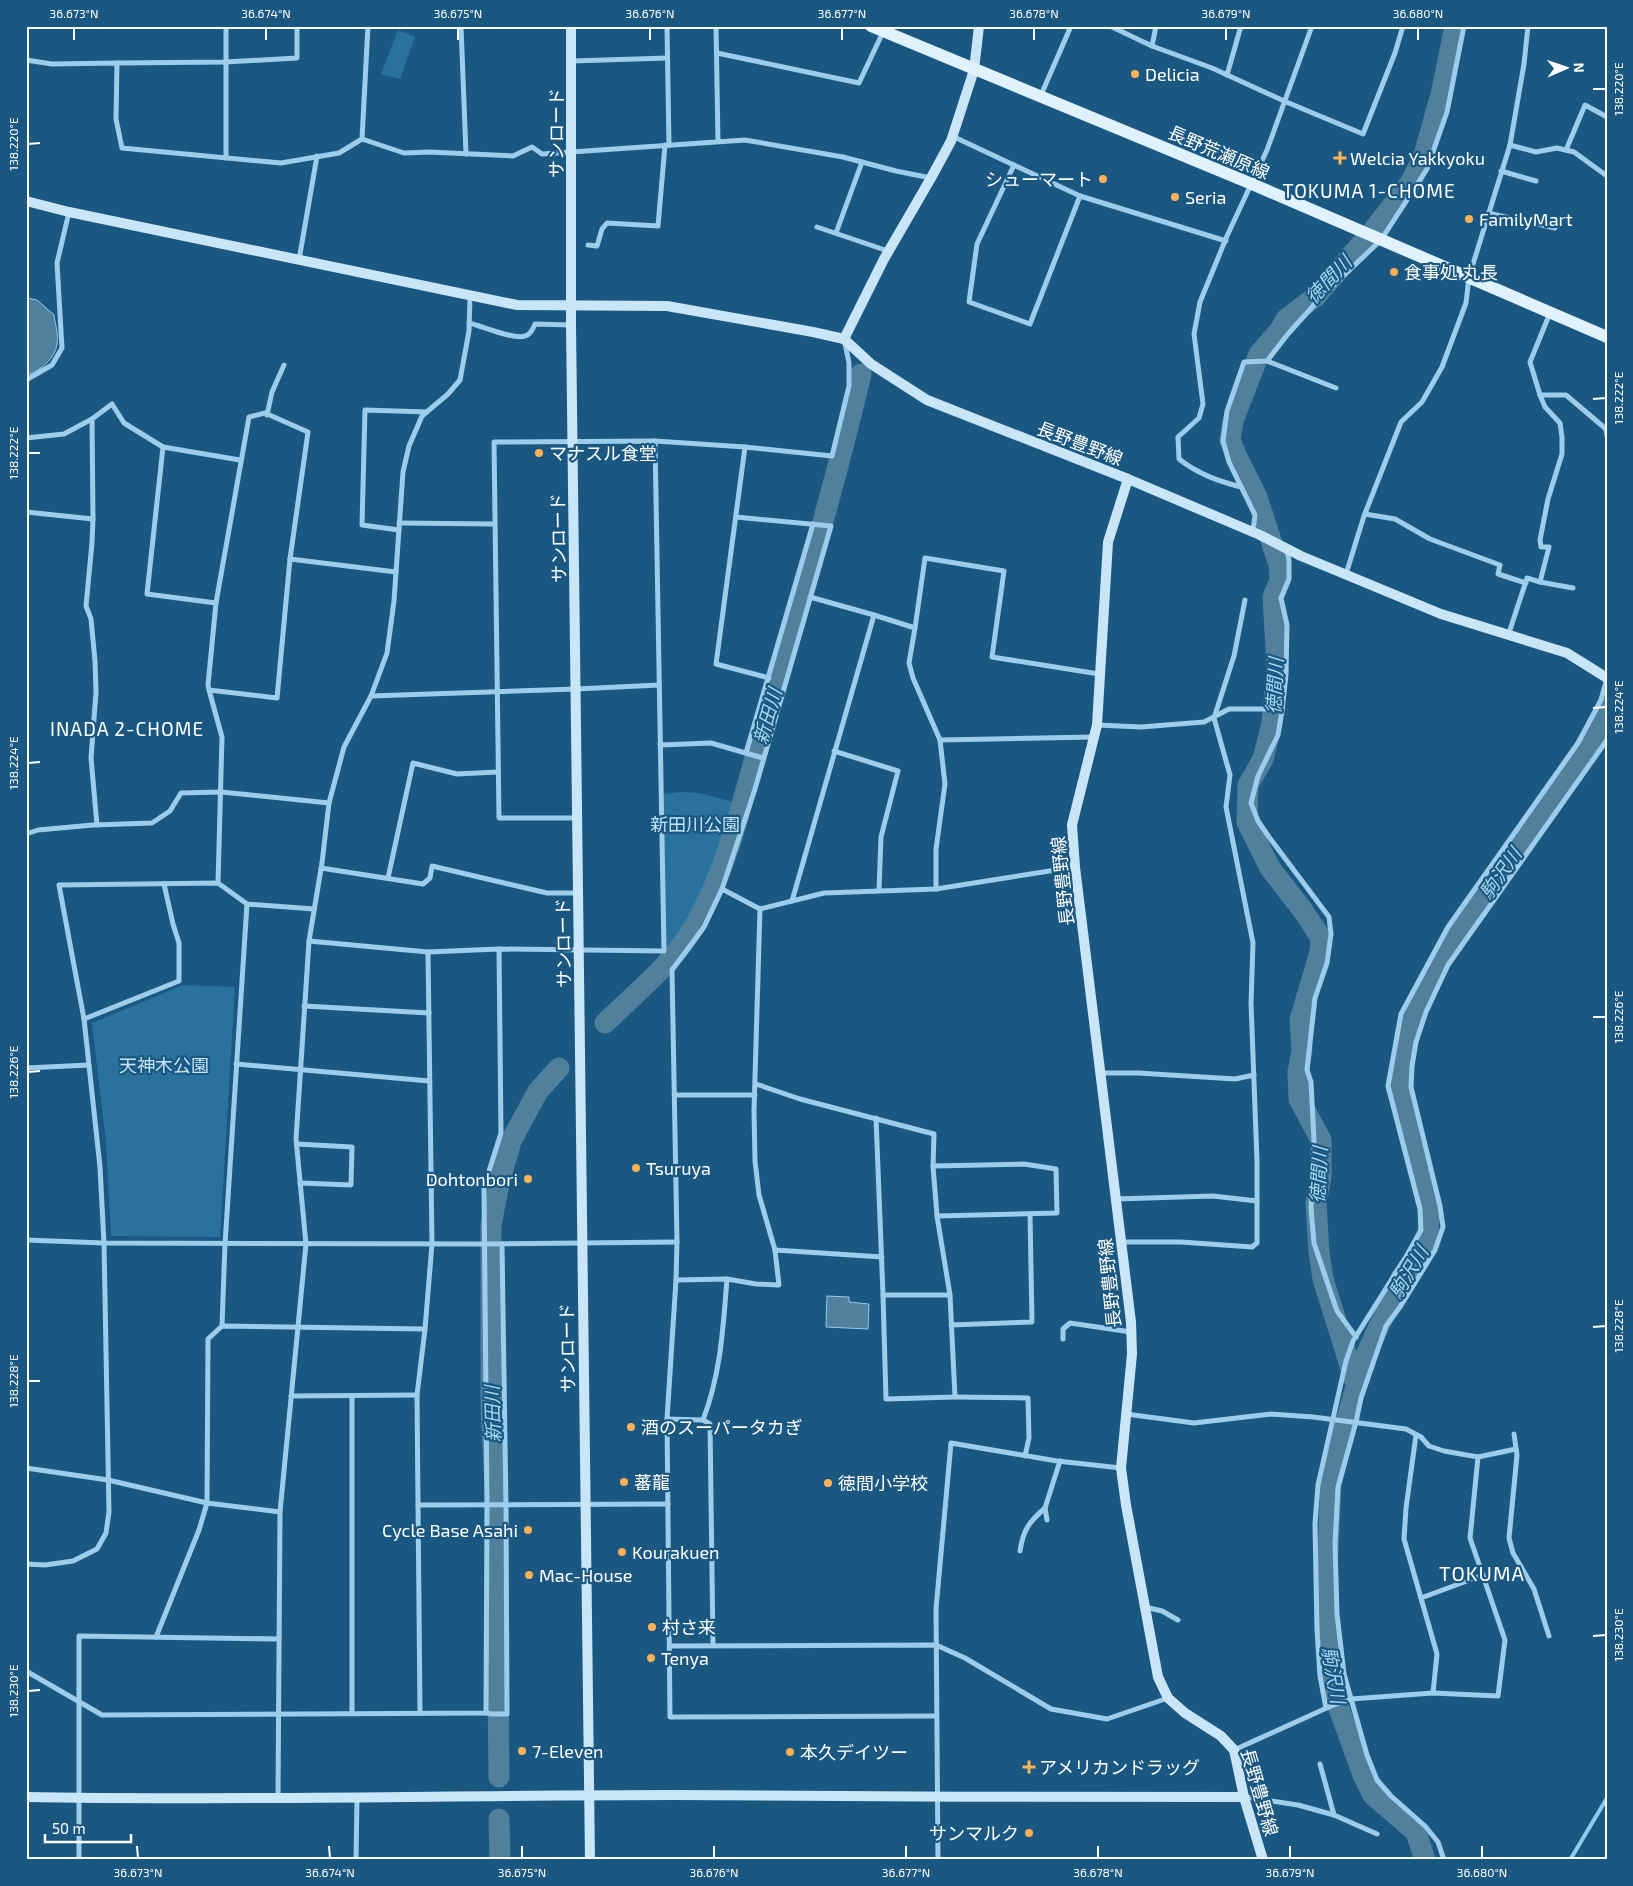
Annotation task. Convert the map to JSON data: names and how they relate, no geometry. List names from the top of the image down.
{
  "streets": {
    "main road": ["長野荒瀬原線"],
    "street": ["サンロード", "長野豊野線"]
  },
  "districts": ["TOKUMA 1-CHOME", "INADA 2-CHOME", "TOKUMA"],
  "water": ["徳間川", "新田川", "駒沢川"],
  "parks": ["新田川公園", "天神木公園"],
  "places": {
    "other": [
      "Delicia",
      "シューマート",
      "Seria",
      "FamilyMart",
      "食事処 丸長",
      "マナスル食堂",
      "Tsuruya",
      "Dohtonbori",
      "酒のスーパータカぎ",
      "蕃龍",
      "徳間小学校",
      "Cycle Base Asahi",
      "Kourakuen",
      "Mac-House",
      "村さ来",
      "Tenya",
      "7-Eleven",
      "本久デイツー",
      "サンマルク"
    ],
    "health": ["Welcia Yakkyoku", "アメリカンドラッグ"]
  },
  "scale_bar": "50 m",
  "north": "right",
  "coordinates": [
    "36.673°N",
    "36.674°N",
    "36.675°N",
    "36.676°N",
    "36.677°N",
    "36.678°N",
    "36.679°N",
    "36.680°N",
    "138.220°E",
    "138.222°E",
    "138.224°E",
    "138.226°E",
    "138.228°E",
    "138.230°E"
  ]
}
